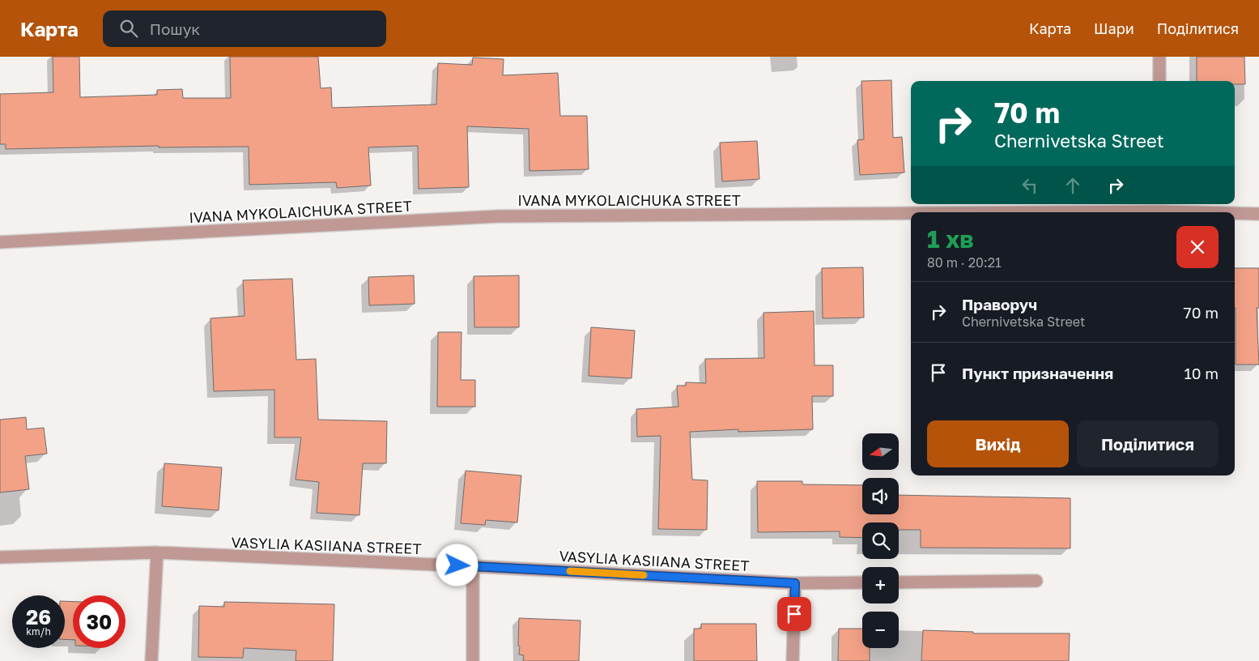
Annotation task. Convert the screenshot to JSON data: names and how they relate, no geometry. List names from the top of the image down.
{
  "streets": {
    "street": ["IVANA MYKOLAICHUKA STREET", "VASYLIA KASIIANA STREET"]
  },
  "north": "left",
  "page": {
    "header": "Карта",
    "search": "Пошук",
    "nav": ["Карта", "Шари", "Поділитися"],
    "turn": ["70 m", "Chernivetska Street"],
    "heading": ["1 хв", "80 m · 20:21"],
    "list": [
      {
        "name": "Праворуч",
        "note": "Chernivetska Street",
        "value": "70 m"
      },
      {
        "name": "Пункт призначення",
        "value": "10 m"
      }
    ],
    "buttons": ["Вихід", "Поділитися"],
    "map_buttons": ["+", "−"],
    "speed": "26 km/h",
    "limit": "30"
  }
}
